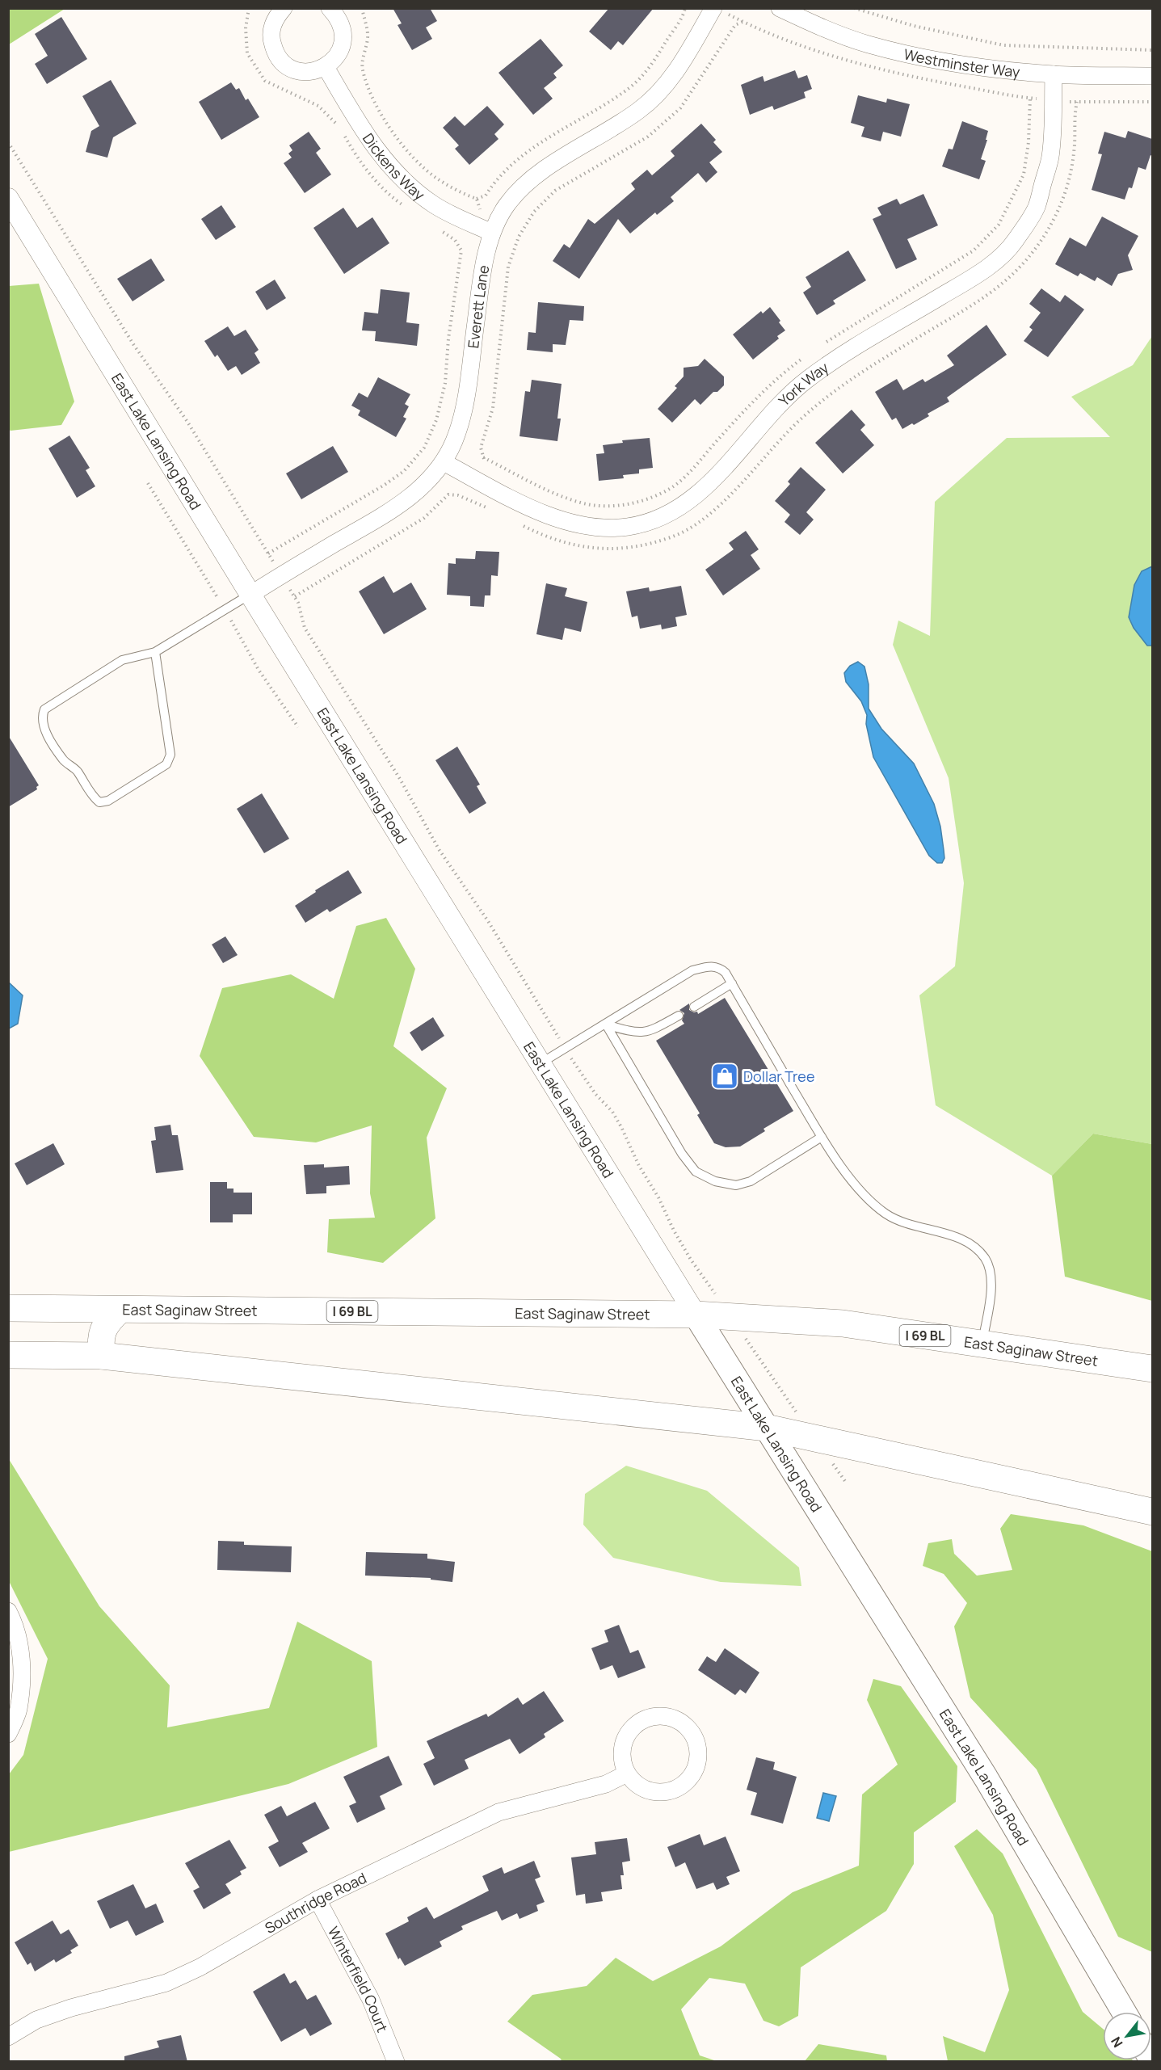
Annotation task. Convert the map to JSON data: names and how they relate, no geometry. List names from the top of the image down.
{
  "streets": {
    "main road": ["East Lake Lansing Road", "East Saginaw Street", "I 69 BL"],
    "street": [
      "Westminster Way",
      "Dickens Way",
      "Everett Lane",
      "York Way",
      "Southridge Road",
      "Winterfield Court"
    ]
  },
  "crossings": [
    ["Westminster Way", "York Way"],
    ["Dickens Way", "Everett Lane"],
    ["Everett Lane", "York Way"],
    ["Everett Lane", "East Lake Lansing Road"],
    ["East Lake Lansing Road", "East Saginaw Street"],
    ["Southridge Road", "Winterfield Court"]
  ],
  "places": {
    "shop": ["Dollar Tree"]
  },
  "north": "bottom left"
}
